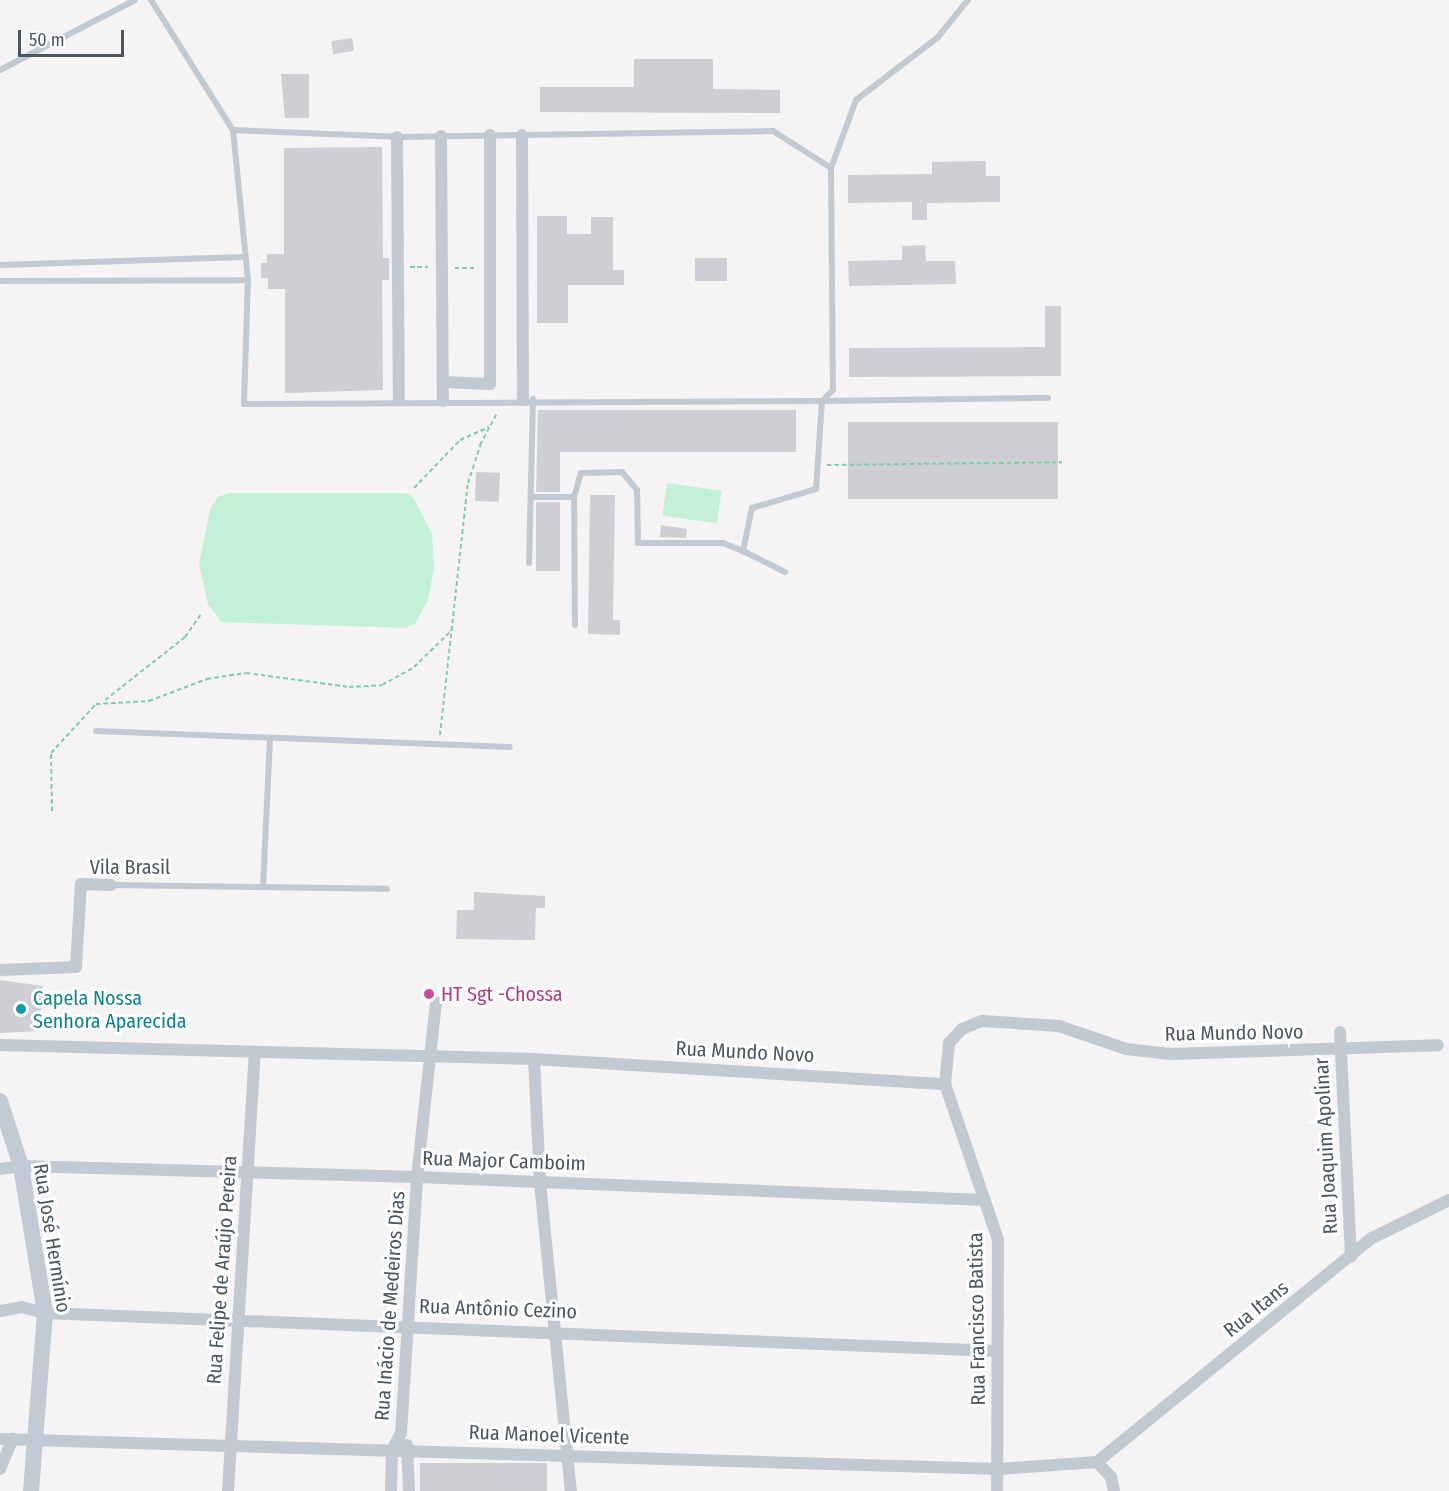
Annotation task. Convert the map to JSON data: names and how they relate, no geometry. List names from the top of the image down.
{
  "streets": {
    "street": [
      "Vila Brasil",
      "Rua Mundo Novo",
      "Rua Joaquim Apolinar",
      "Rua Major Camboim",
      "Rua José Hermínio",
      "Rua Felipe de Araújo Pereira",
      "Rua Inácio de Medeiros Dias",
      "Rua Antônio Cezino",
      "Rua Itans",
      "Rua Francisco Batista",
      "Rua Manoel Vicente"
    ]
  },
  "crossings": [
    ["Rua Mundo Novo", "Rua Joaquim Apolinar"],
    ["Rua Mundo Novo", "Rua Felipe de Araújo Pereira"],
    ["Rua Mundo Novo", "Rua Inácio de Medeiros Dias"],
    ["Rua Mundo Novo", "Rua Francisco Batista"],
    ["Rua Joaquim Apolinar", "Rua Itans"],
    ["Rua Major Camboim", "Rua José Hermínio"],
    ["Rua Major Camboim", "Rua Felipe de Araújo Pereira"],
    ["Rua Major Camboim", "Rua Inácio de Medeiros Dias"],
    ["Rua Major Camboim", "Rua Francisco Batista"],
    ["Rua José Hermínio", "Rua Antônio Cezino"],
    ["Rua José Hermínio", "Rua Manoel Vicente"],
    ["Rua Felipe de Araújo Pereira", "Rua Antônio Cezino"],
    ["Rua Felipe de Araújo Pereira", "Rua Manoel Vicente"],
    ["Rua Inácio de Medeiros Dias", "Rua Antônio Cezino"],
    ["Rua Inácio de Medeiros Dias", "Rua Manoel Vicente"],
    ["Rua Antônio Cezino", "Rua Francisco Batista"],
    ["Rua Itans", "Rua Manoel Vicente"],
    ["Rua Francisco Batista", "Rua Manoel Vicente"]
  ],
  "places": ["HT Sgt -Chossa", "Capela Nossa Senhora Aparecida"],
  "scale_bar": "50 m"
}
